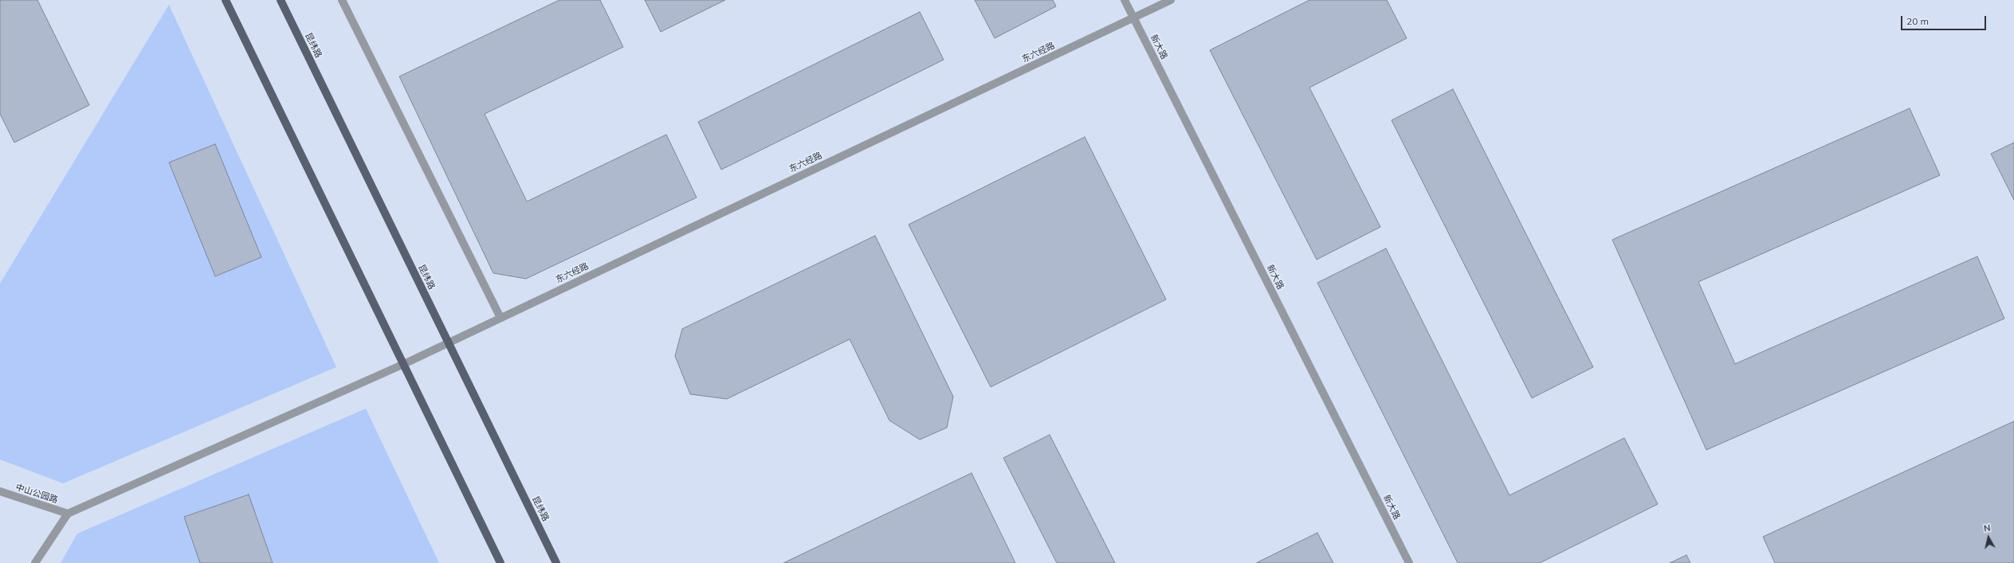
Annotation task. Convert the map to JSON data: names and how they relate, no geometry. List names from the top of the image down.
{
  "streets": {
    "main road": ["昆纬路"],
    "street": ["新大路", "东六经路", "中山公园路"]
  },
  "crossings": [
    ["昆纬路", "东六经路"],
    ["新大路", "东六经路"],
    ["东六经路", "中山公园路"]
  ],
  "scale_bar": "20 m",
  "north": "top"
}
